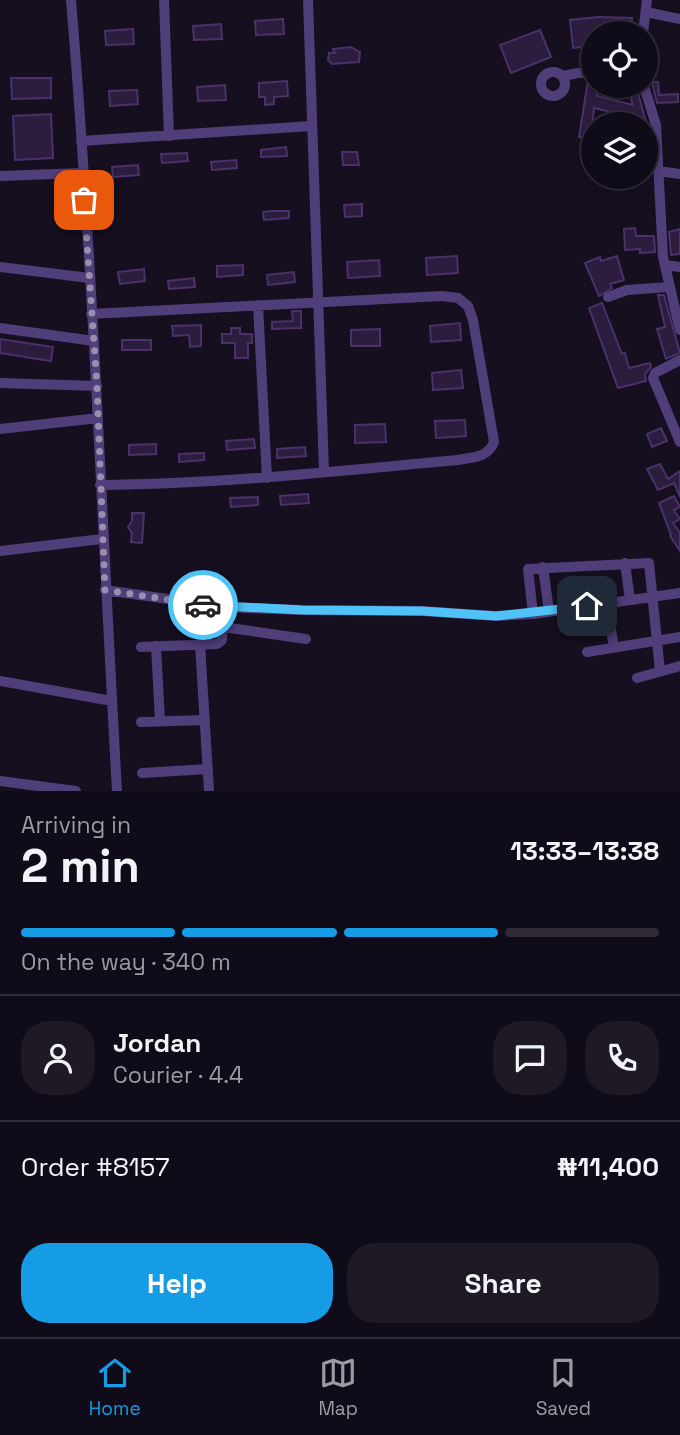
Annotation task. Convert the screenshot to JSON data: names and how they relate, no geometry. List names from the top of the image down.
{
  "page": {
    "heading": ["2 min", "Arriving in", "13:33–13:38"],
    "panel": [
      "Jordan",
      "Courier · 4.4",
      "Order #8157",
      "₦11,400"
    ],
    "bar": "On the way · 340 m",
    "buttons": ["Help", "Share"],
    "tabs": ["Home", "Map", "Saved"]
  }
}
